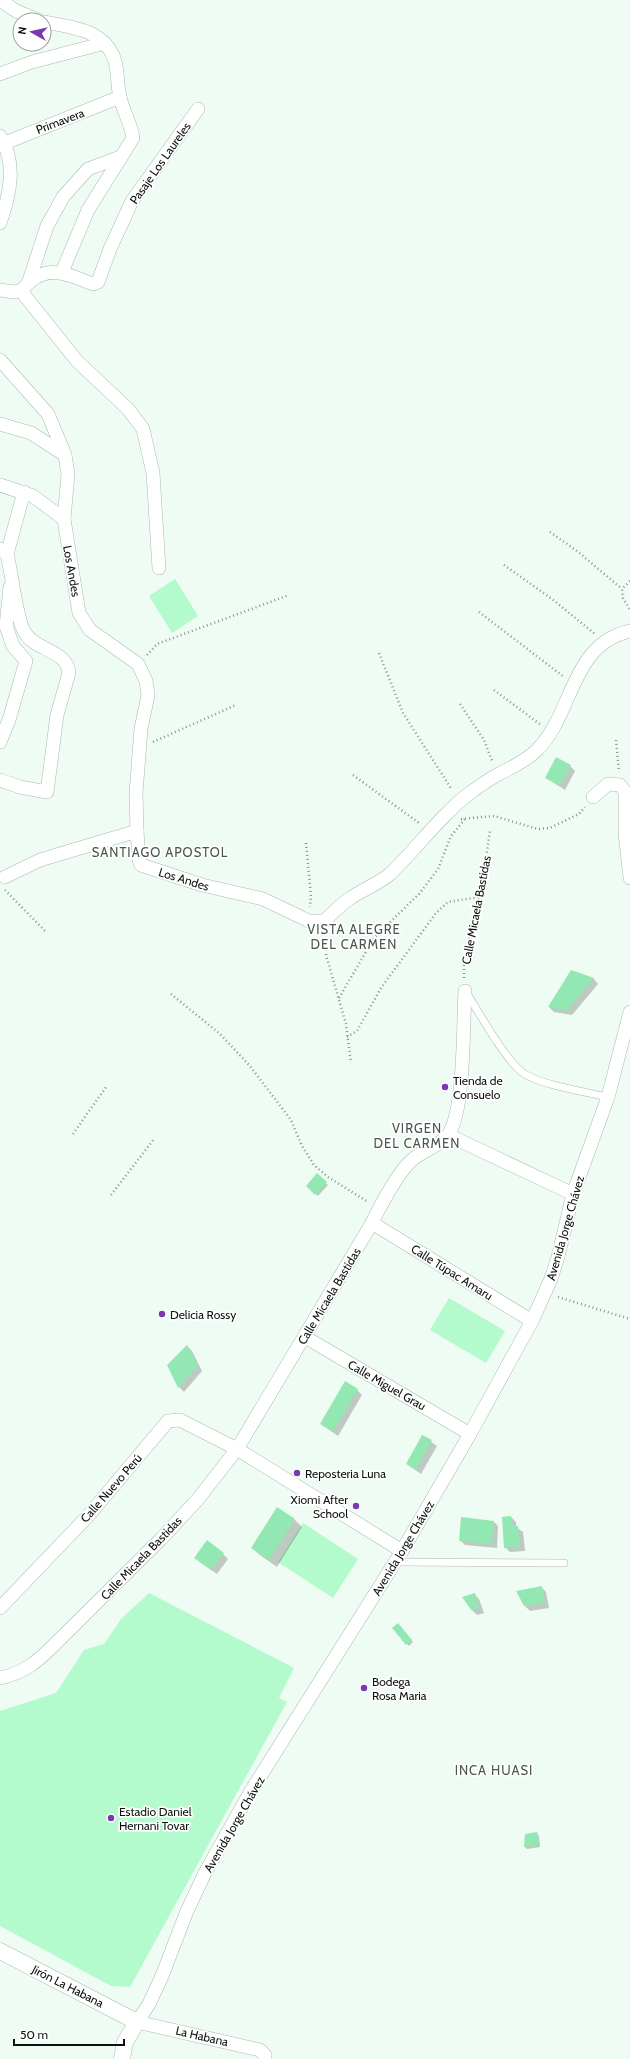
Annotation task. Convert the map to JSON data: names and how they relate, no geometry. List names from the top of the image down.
{
  "streets": {
    "street": [
      "Primavera",
      "Pasaje Los Laureles",
      "Los Andes",
      "Calle Micaela Bastidas",
      "Avenida Jorge Chávez",
      "Calle Túpac Amaru",
      "Calle Miguel Grau",
      "Calle Nuevo Perú",
      "Jirón La Habana",
      "La Habana"
    ]
  },
  "crossings": [
    ["Calle Micaela Bastidas", "Calle Túpac Amaru"],
    ["Calle Micaela Bastidas", "Calle Miguel Grau"],
    ["Calle Micaela Bastidas", "Calle Nuevo Perú"],
    ["Avenida Jorge Chávez", "Calle Túpac Amaru"],
    ["Avenida Jorge Chávez", "Calle Miguel Grau"],
    ["Avenida Jorge Chávez", "Calle Nuevo Perú"],
    ["Avenida Jorge Chávez", "Jirón La Habana"],
    ["Avenida Jorge Chávez", "La Habana"],
    ["Jirón La Habana", "La Habana"]
  ],
  "districts": [
    "SANTIAGO APOSTOL",
    "VISTA ALEGRE DEL CARMEN",
    "VIRGEN DEL CARMEN",
    "INCA HUASI"
  ],
  "places": [
    "Tienda de Consuelo",
    "Delicia Rossy",
    "Reposteria Luna",
    "Xiomi After School",
    "Bodega Rosa Maria",
    "Estadio Daniel Hernani Tovar"
  ],
  "scale_bar": "50 m",
  "north": "left"
}
